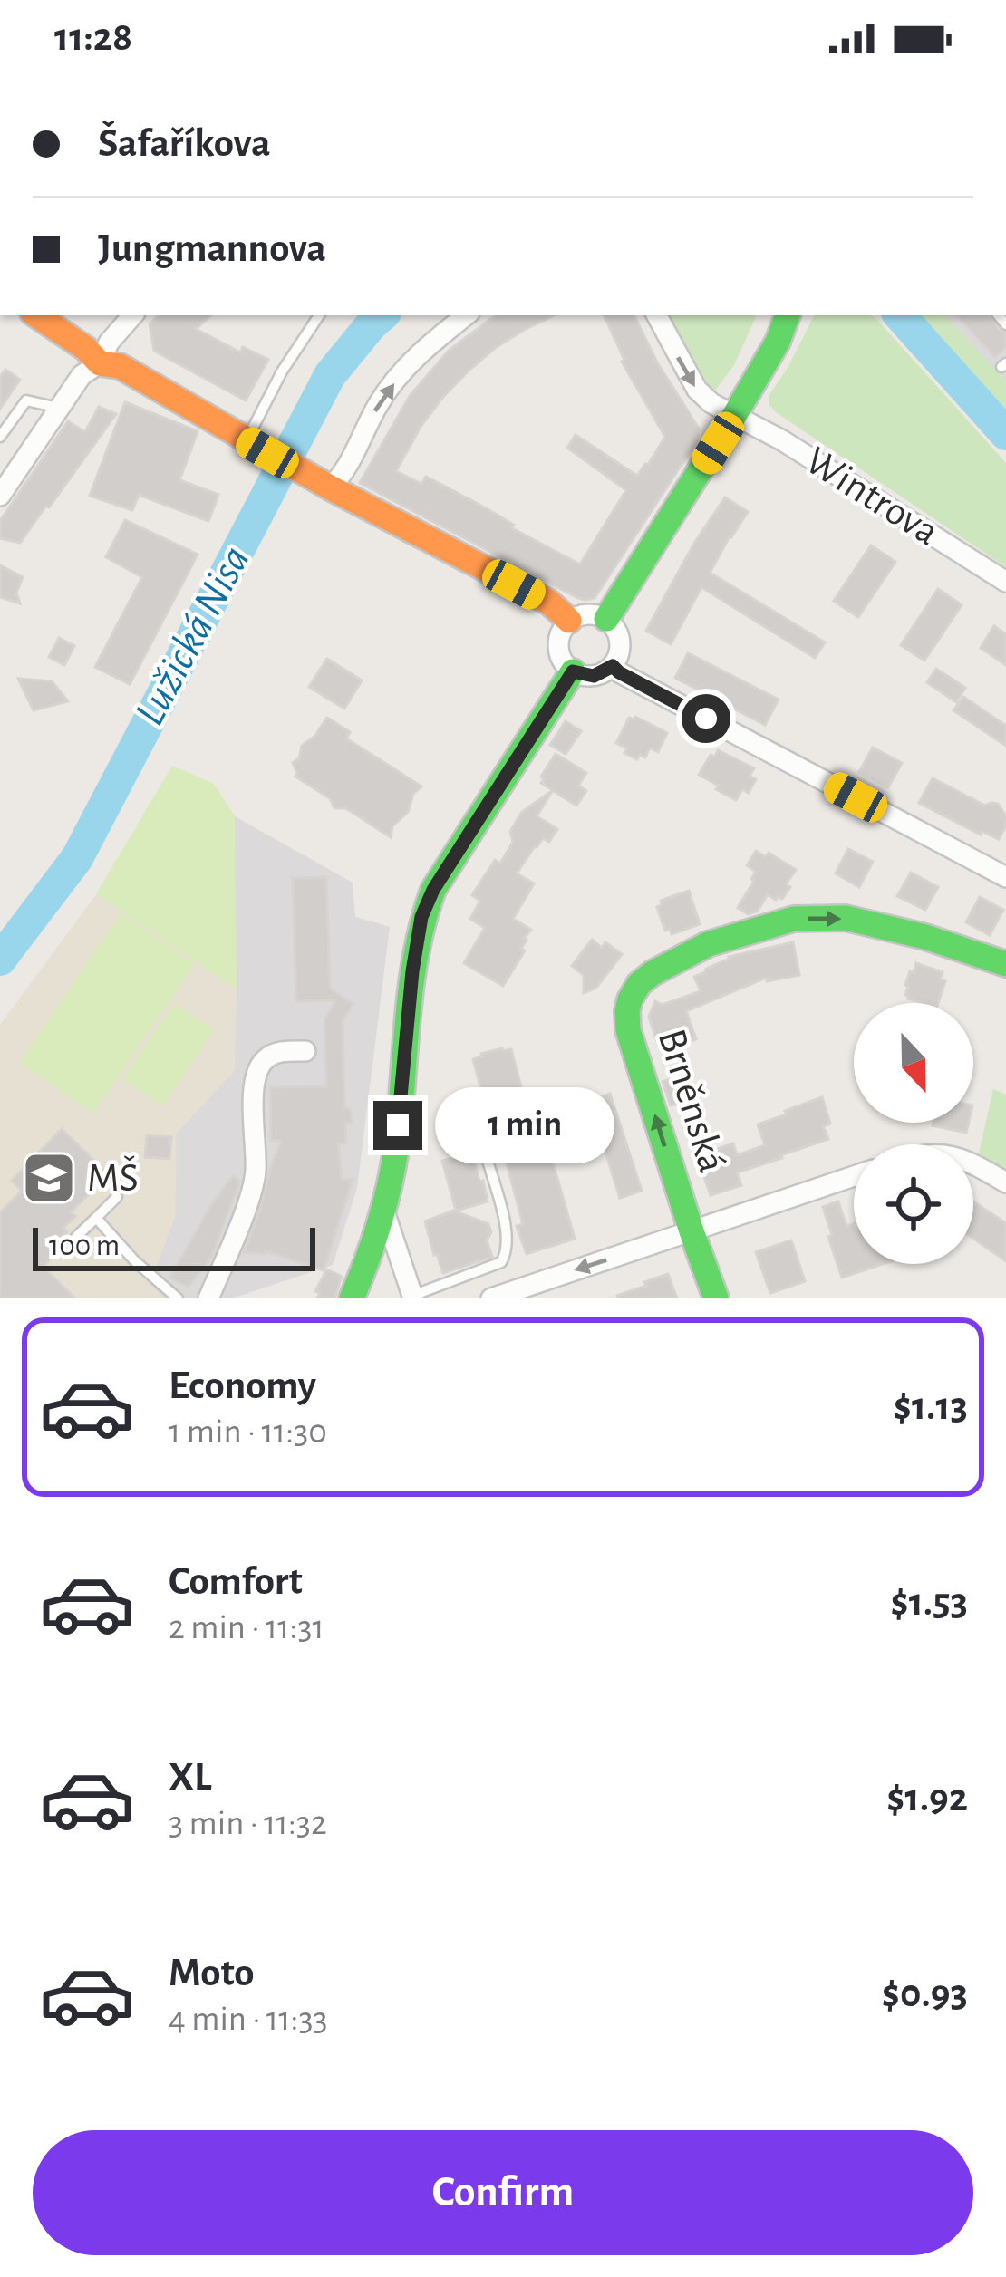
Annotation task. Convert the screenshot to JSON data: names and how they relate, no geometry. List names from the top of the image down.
{
  "streets": {
    "street": ["Wintrova", "Brněnská"]
  },
  "water": ["Lužická Nisa"],
  "places": {
    "school or university": ["MŠ"]
  },
  "scale_bar": "100 m",
  "north": "bottom",
  "page": {
    "status": "11:28",
    "banner": ["Šafaříkova", "Jungmannova"],
    "bubble": "1 min",
    "scale": "100 m",
    "list": [
      {
        "name": "Economy",
        "note": "1 min · 11:30",
        "value": "$1.13"
      },
      {
        "name": "Comfort",
        "note": "2 min · 11:31",
        "value": "$1.53"
      },
      {
        "name": "XL",
        "note": "3 min · 11:32",
        "value": "$1.92"
      },
      {
        "name": "Moto",
        "note": "4 min · 11:33",
        "value": "$0.93"
      }
    ],
    "buttons": "Confirm"
  }
}
